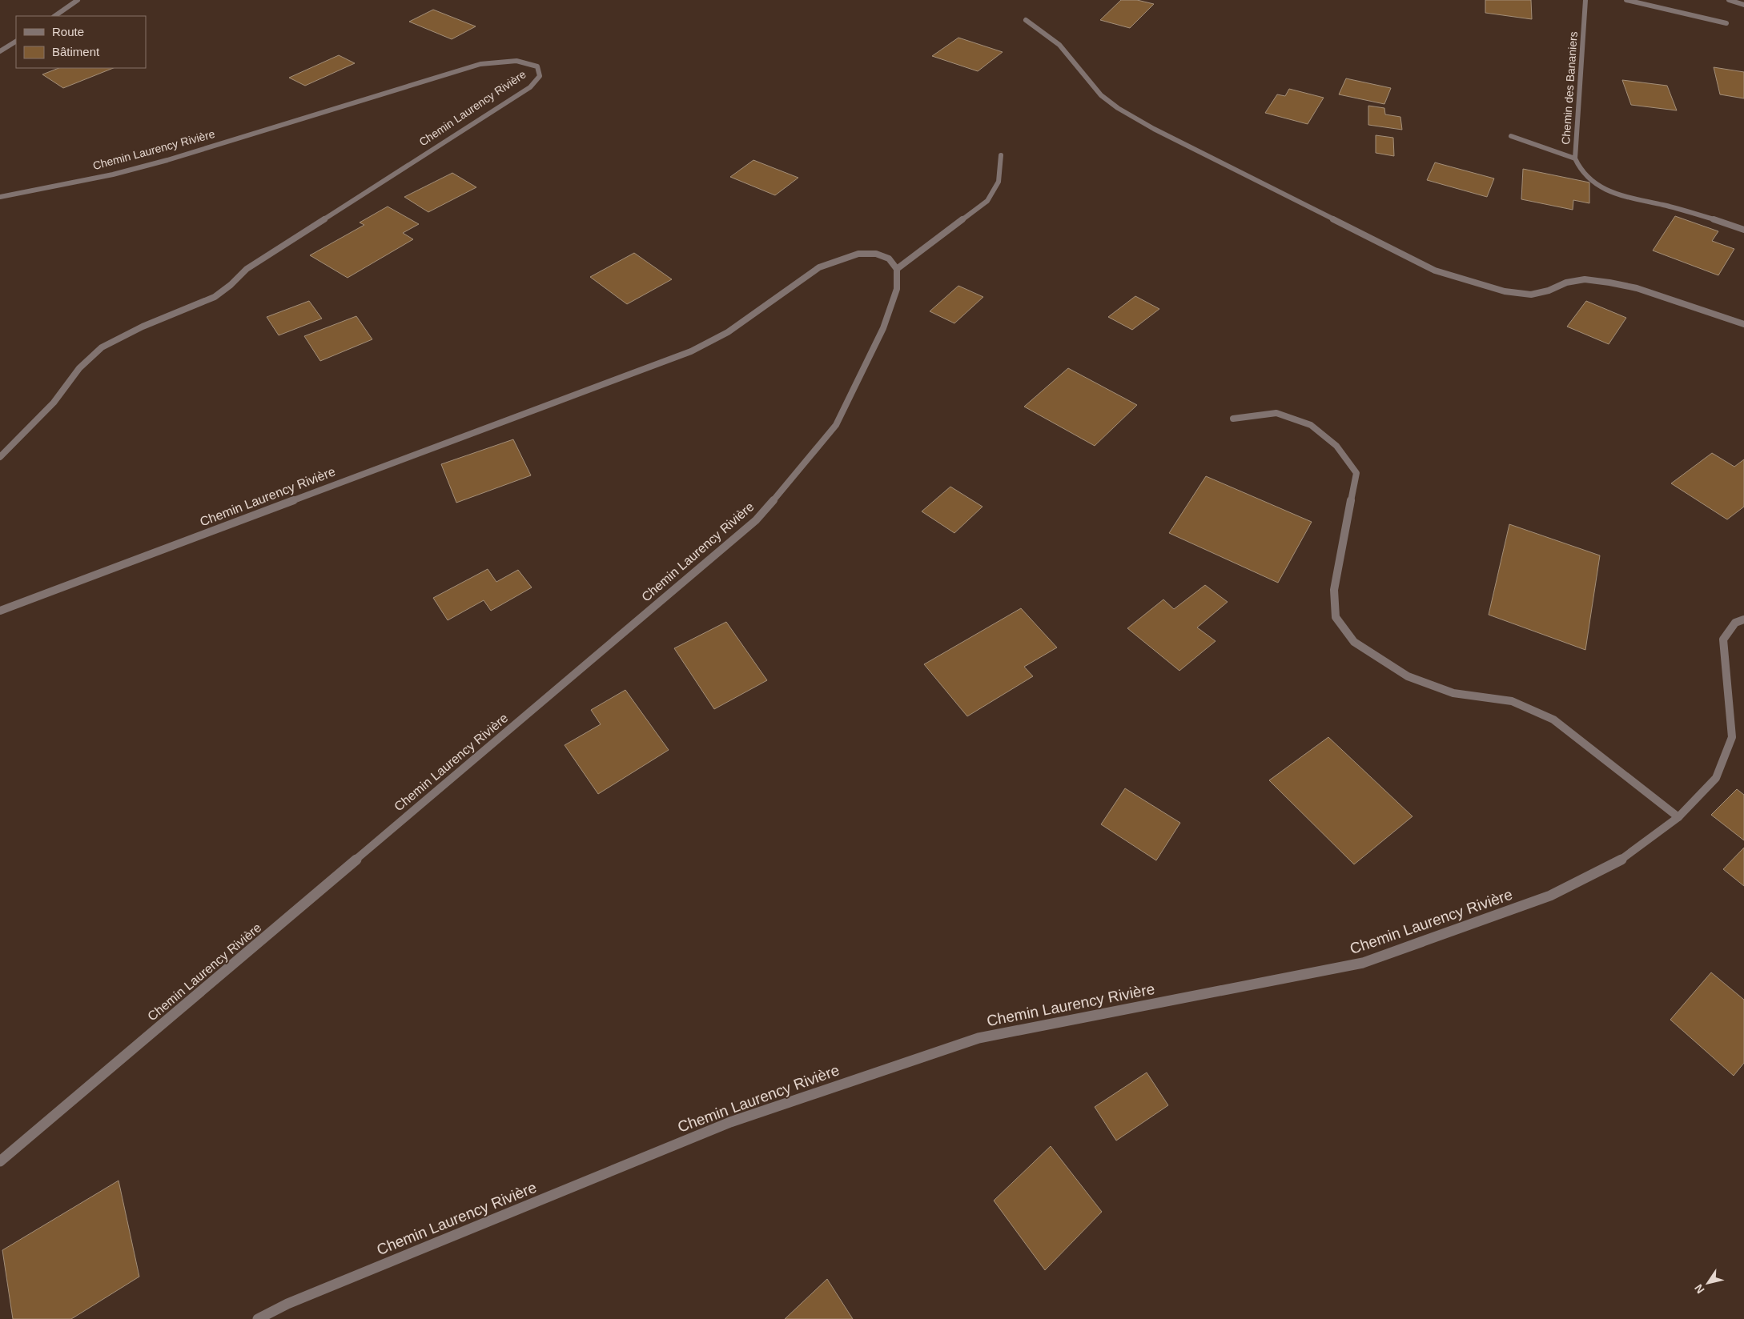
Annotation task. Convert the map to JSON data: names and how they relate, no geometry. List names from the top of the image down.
{
  "streets": {
    "street": ["Chemin des Bananiers", "Chemin Laurency Rivière"]
  },
  "legend": ["Route", "Bâtiment"],
  "north": "bottom left"
}
